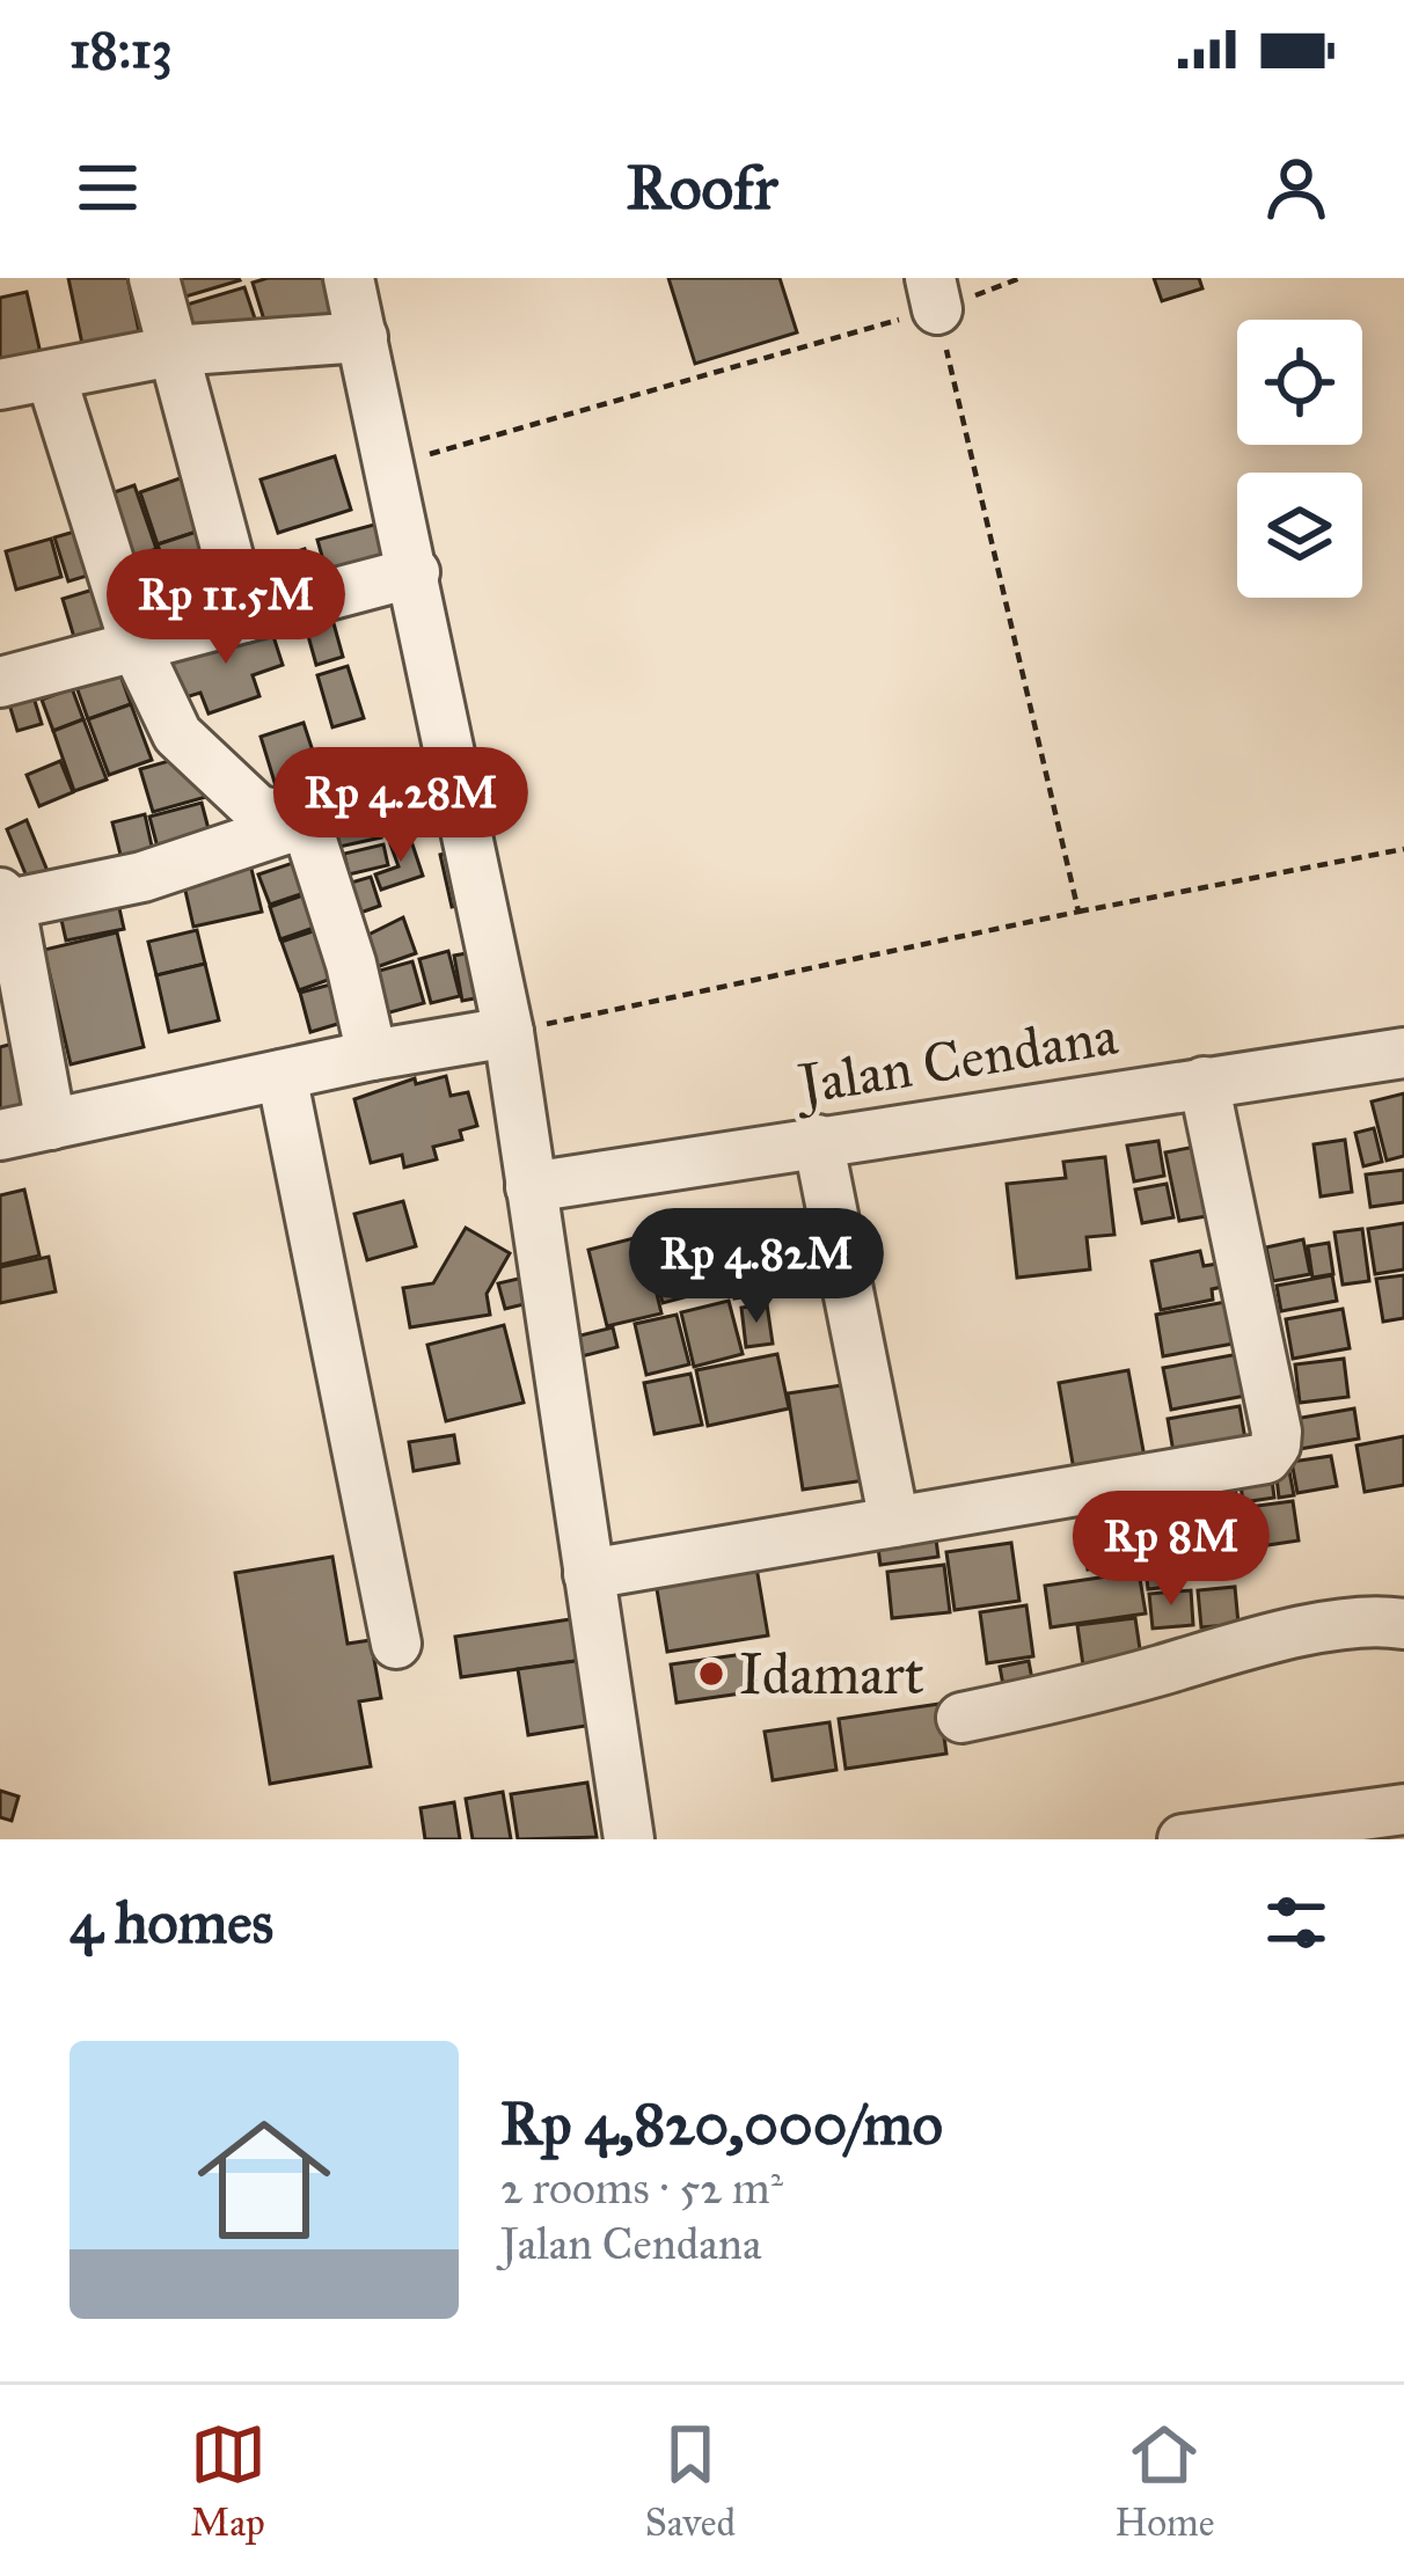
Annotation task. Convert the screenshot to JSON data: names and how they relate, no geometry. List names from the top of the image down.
{
  "streets": {
    "street": ["Jalan Cendana"]
  },
  "places": ["Idamart"],
  "page": {
    "status": "18:13",
    "header": "Roofr",
    "price": [
      "Rp 11.5M",
      "Rp 4.28M",
      "Rp 4.82M",
      "Rp 8M"
    ],
    "heading": "4 homes",
    "list": [
      {
        "name": "Rp 4,820,000/mo",
        "note": "2 rooms · 52 m² · Jalan Cendana"
      }
    ],
    "tabs": ["Map", "Saved", "Home"]
  }
}
